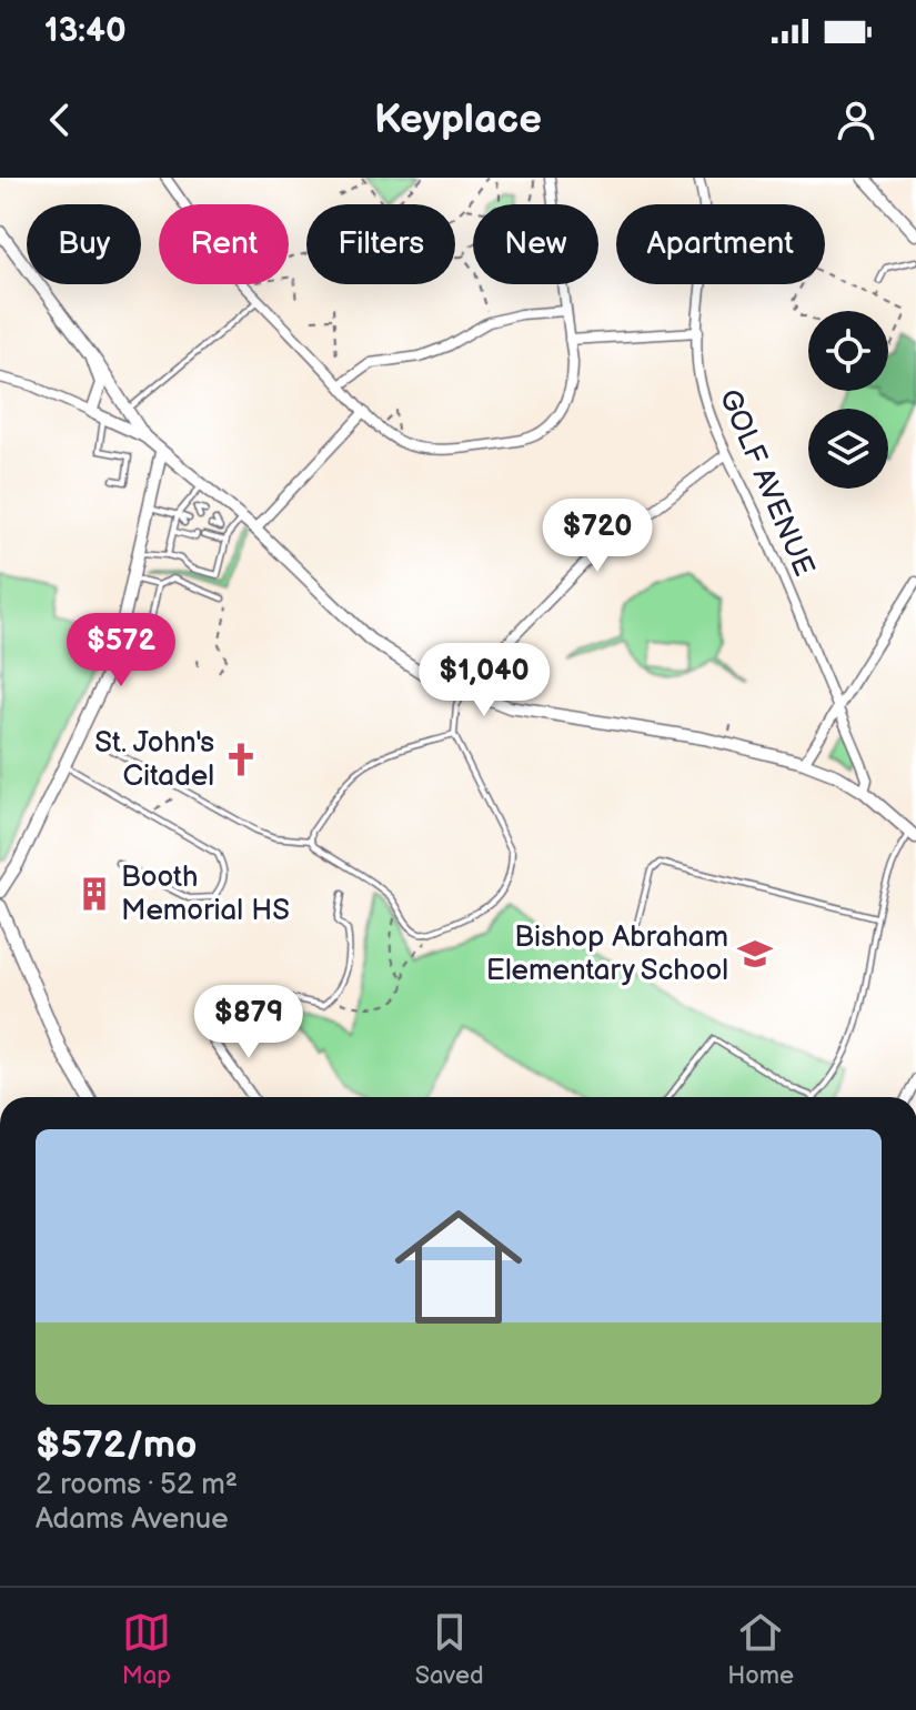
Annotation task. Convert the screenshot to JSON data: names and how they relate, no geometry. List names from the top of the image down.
{
  "streets": {
    "street": ["GOLF AVENUE"]
  },
  "places": {
    "church": ["St. John's Citadel"],
    "building": ["Booth Memorial HS"],
    "school or university": ["Bishop Abraham Elementary School"]
  },
  "page": {
    "status": "13:40",
    "header": "Keyplace",
    "chip": [
      "Buy",
      "Rent",
      "Filters",
      "New",
      "Apartment"
    ],
    "price": [
      "$720",
      "$572",
      "$1,040",
      "$879"
    ],
    "list": [
      {
        "name": "$572/mo",
        "note": "2 rooms · 52 m² · Adams Avenue"
      }
    ],
    "tabs": ["Map", "Saved", "Home"]
  }
}
